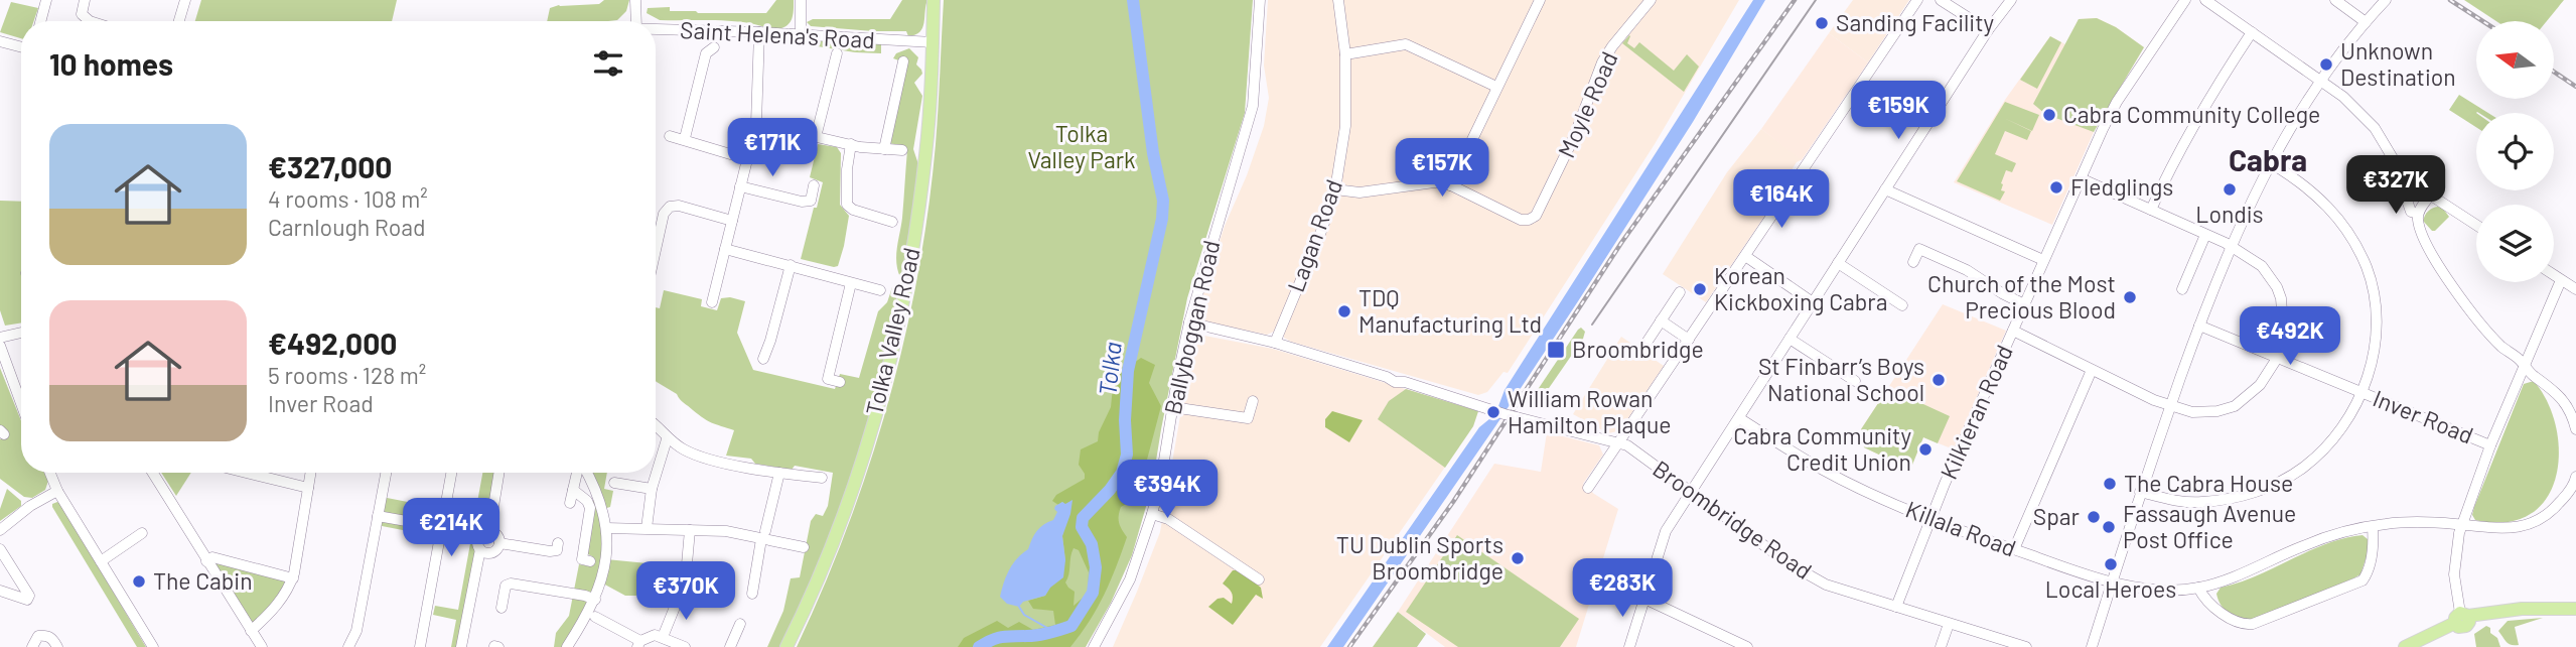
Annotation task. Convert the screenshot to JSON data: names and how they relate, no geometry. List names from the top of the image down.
{
  "streets": {
    "main road": ["Tolka Valley Road"],
    "street": [
      "Saint Helena's Road",
      "Moyle Road",
      "Lagan Road",
      "Ballyboggan Road",
      "Kilkieran Road",
      "Inver Road",
      "Broombridge Road",
      "Killala Road"
    ]
  },
  "crossings": [
    ["Saint Helena's Road", "Tolka Valley Road"],
    ["Lagan Road", "Broombridge Road"],
    ["Ballyboggan Road", "Broombridge Road"],
    ["Kilkieran Road", "Broombridge Road"],
    ["Kilkieran Road", "Killala Road"]
  ],
  "districts": ["Cabra"],
  "water": ["Tolka"],
  "parks": ["Tolka Valley Park"],
  "places": {
    "other": [
      "Sanding Facility",
      "Unknown Destination",
      "Cabra Community College",
      "Fledglings",
      "Londis",
      "Korean Kickboxing Cabra",
      "Church of the Most Precious Blood",
      "TDQ Manufacturing Ltd",
      "St Finbarr’s Boys National School",
      "William Rowan Hamilton Plaque",
      "Cabra Community Credit Union",
      "The Cabra House",
      "Spar",
      "Fassaugh Avenue Post Office",
      "TU Dublin Sports Broombridge",
      "Local Heroes",
      "The Cabin"
    ],
    "transit": ["Broombridge"]
  },
  "north": "left",
  "page": {
    "heading": "10 homes",
    "price": [
      "€159K",
      "€171K",
      "€157K",
      "€327K",
      "€164K",
      "€492K",
      "€394K",
      "€214K",
      "€283K",
      "€370K"
    ],
    "list": [
      {
        "name": "€327,000",
        "note": "4 rooms · 108 m² · Carnlough Road"
      },
      {
        "name": "€492,000",
        "note": "5 rooms · 128 m² · Inver Road"
      }
    ]
  }
}
